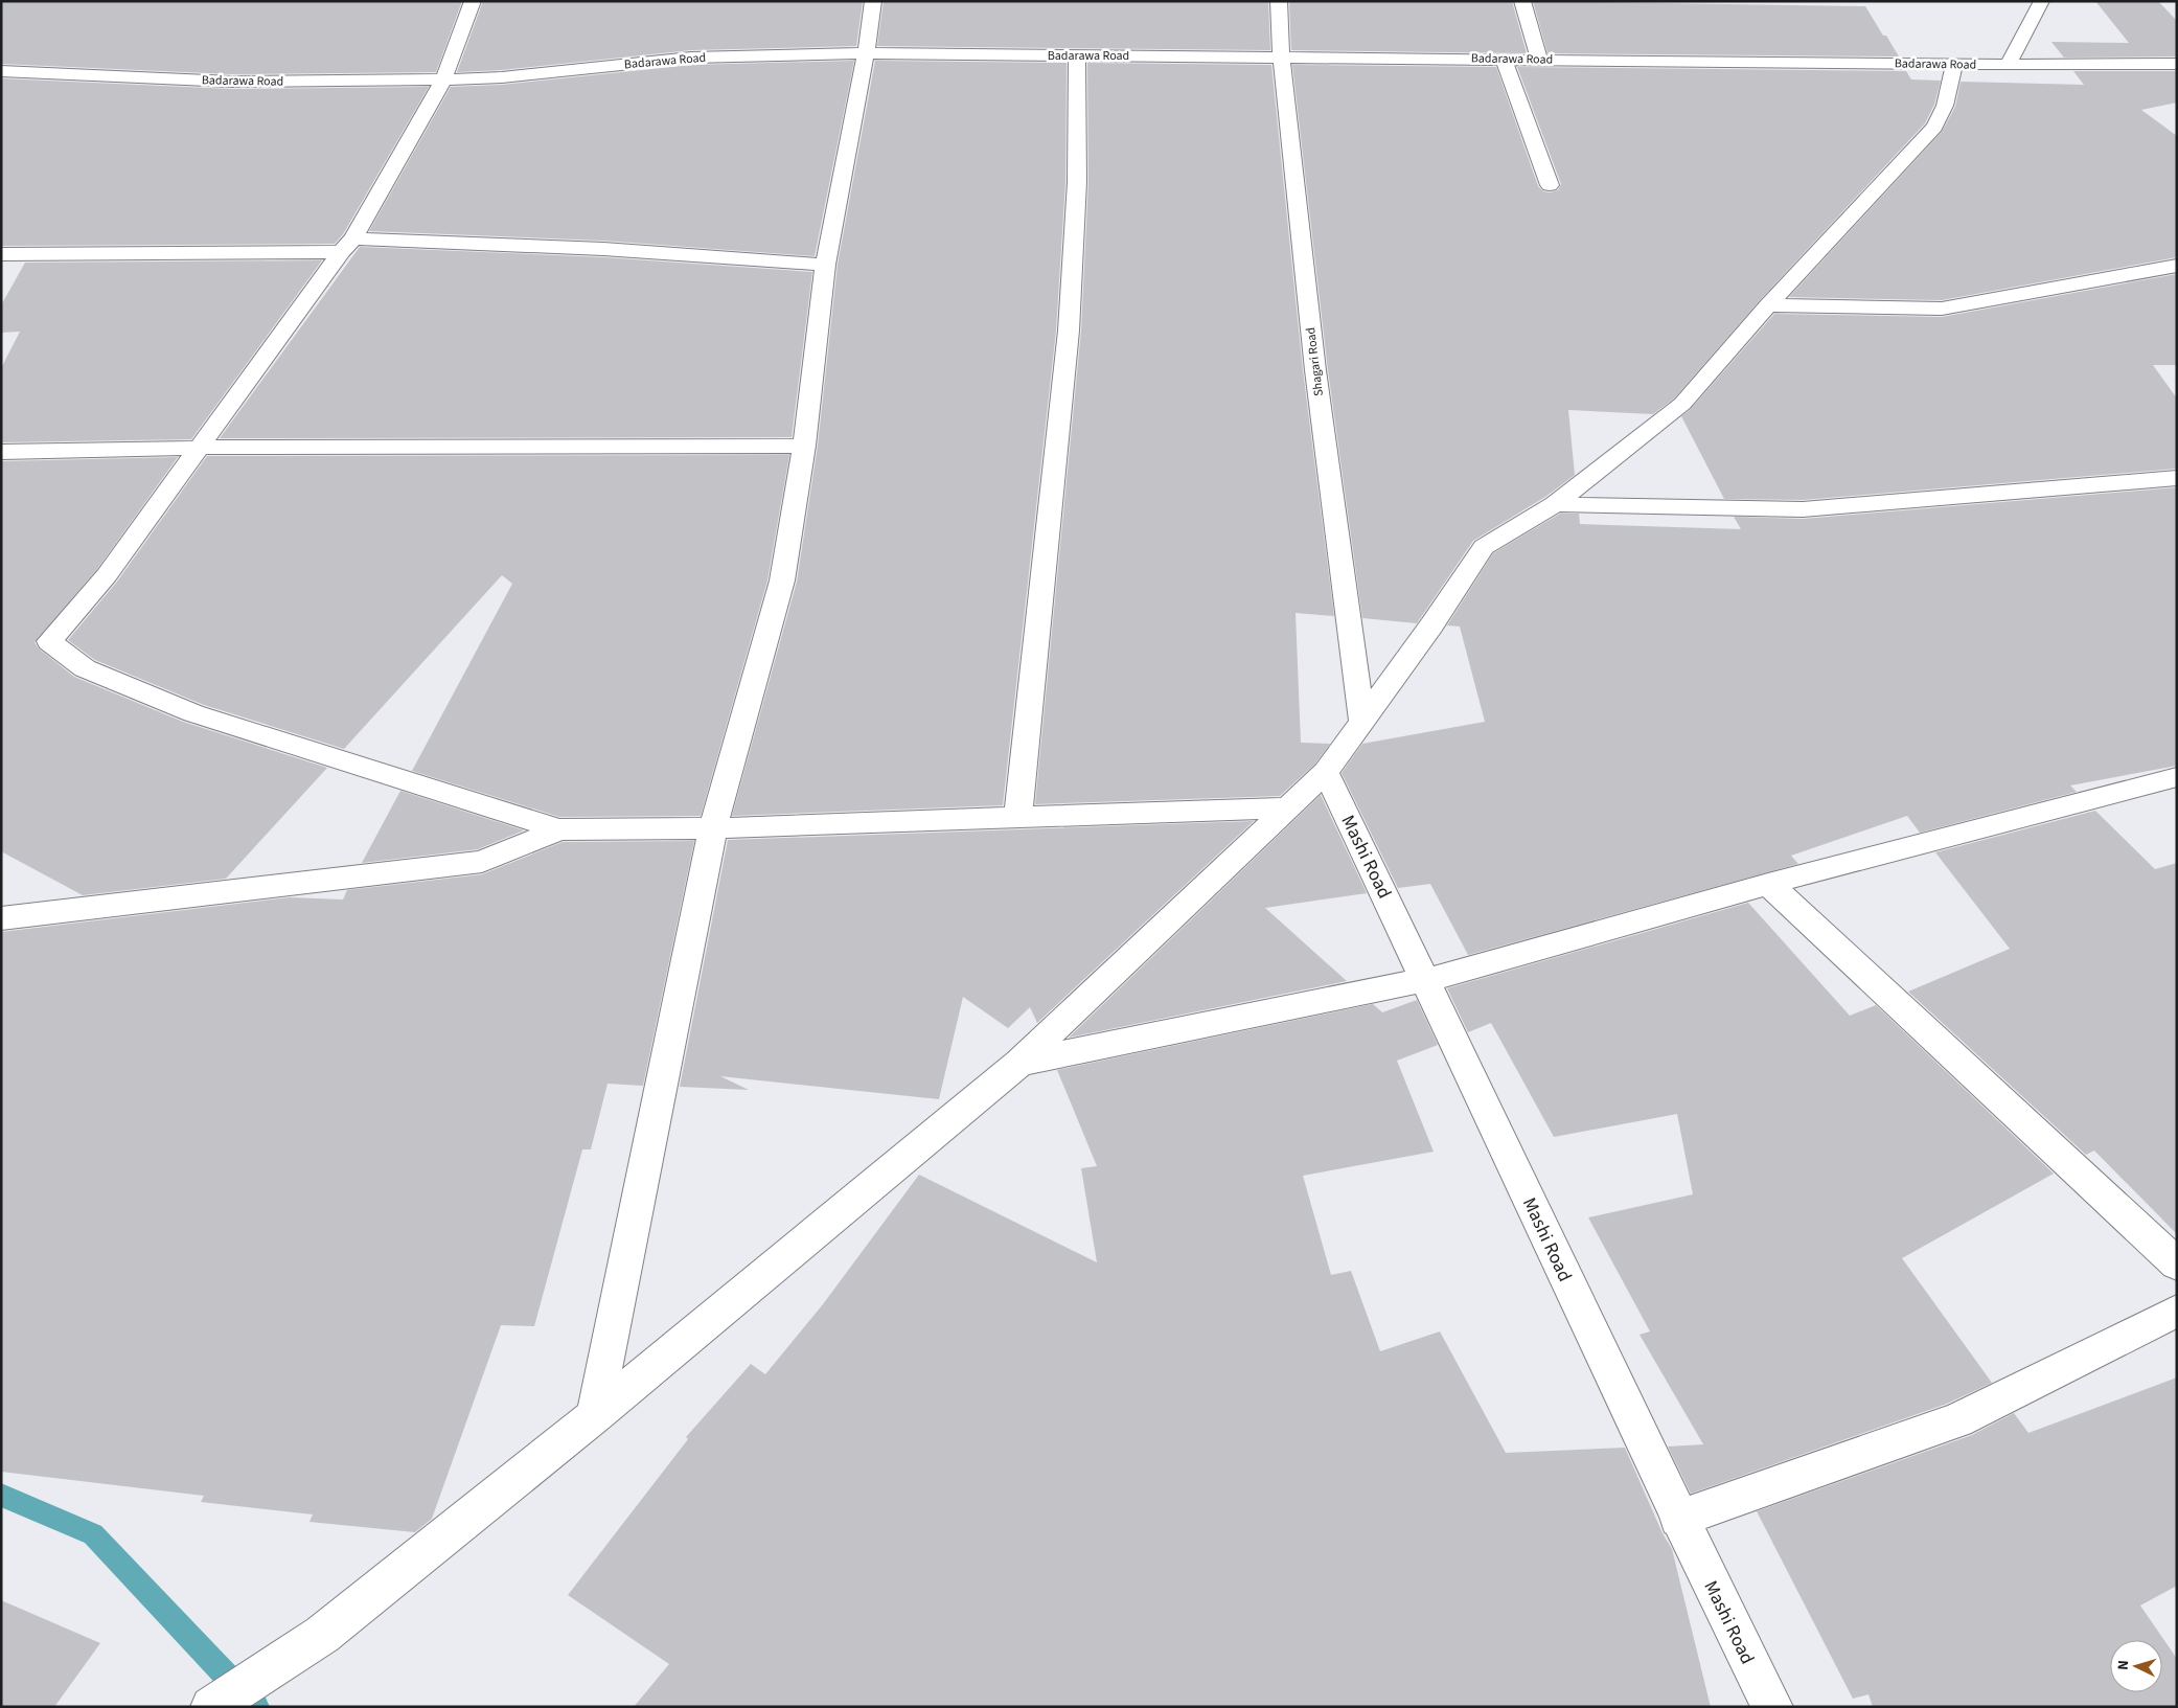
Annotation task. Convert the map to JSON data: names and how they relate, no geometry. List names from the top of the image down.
{
  "streets": {
    "street": ["Badarawa Road", "Shagari Road", "Mashi Road"]
  },
  "crossings": [
    ["Badarawa Road", "Shagari Road"]
  ],
  "north": "left"
}
